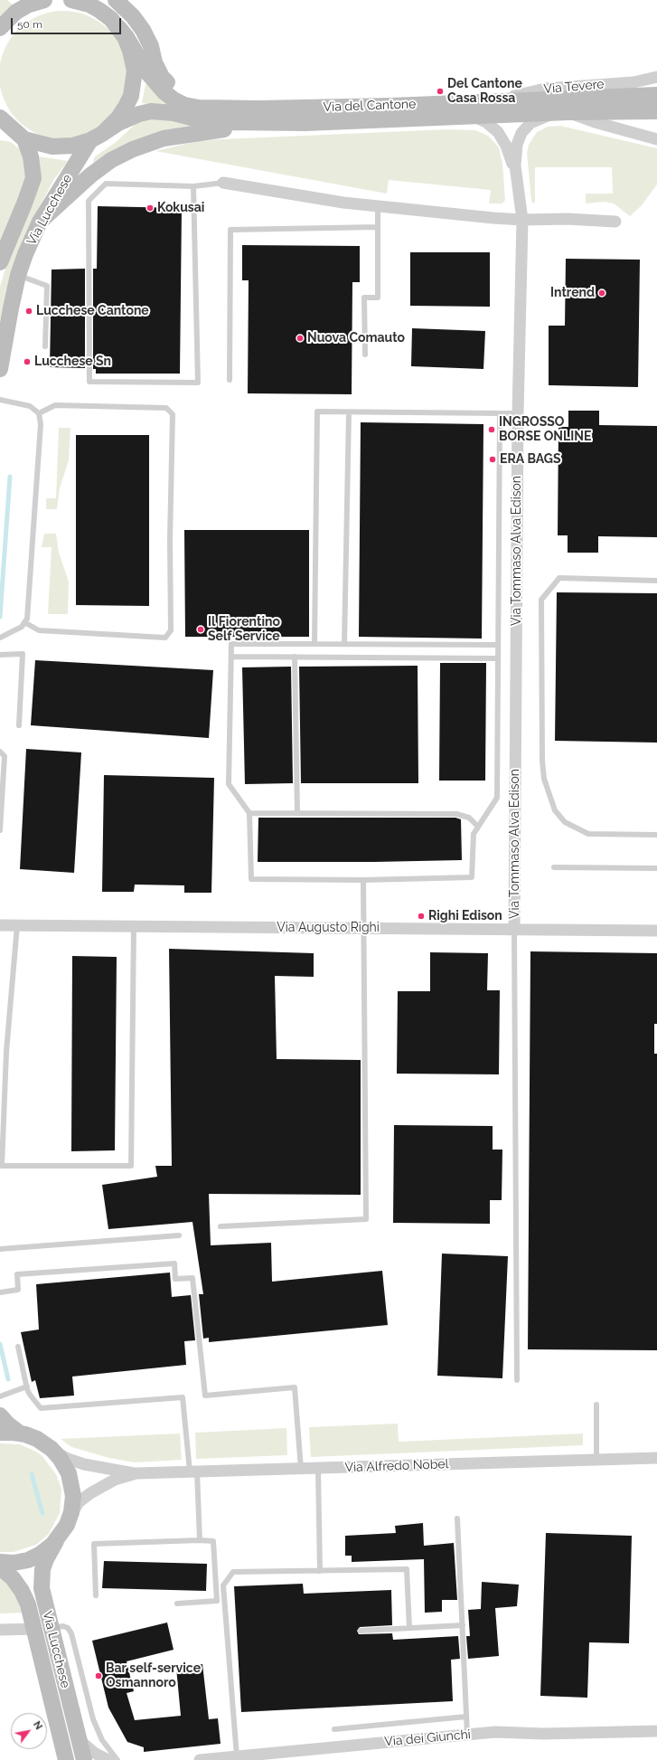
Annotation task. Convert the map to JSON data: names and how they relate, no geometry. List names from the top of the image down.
{
  "streets": {
    "main road": ["Via del Cantone", "Via Lucchese"],
    "street": [
      "Via Tevere",
      "Via Tommaso Alva Edison",
      "Via Augusto Righi",
      "Via Alfredo Nobel",
      "Via dei Giunchi"
    ]
  },
  "crossings": [
    ["Via Tevere", "Via del Cantone"],
    ["Via del Cantone", "Via Lucchese"],
    ["Via del Cantone", "Via Tommaso Alva Edison"],
    ["Via Lucchese", "Via Alfredo Nobel"],
    ["Via Tommaso Alva Edison", "Via Augusto Righi"]
  ],
  "places": [
    "Del Cantone Casa Rossa",
    "Kokusai",
    "Intrend",
    "Lucchese Cantone",
    "Nuova Comauto",
    "Lucchese Sn",
    "INGROSSO BORSE ONLINE",
    "ERA BAGS",
    "Il Fiorentino Self Service",
    "Righi Edison",
    "Bar self-service Osmannoro"
  ],
  "scale_bar": "50 m",
  "north": "top right"
}
